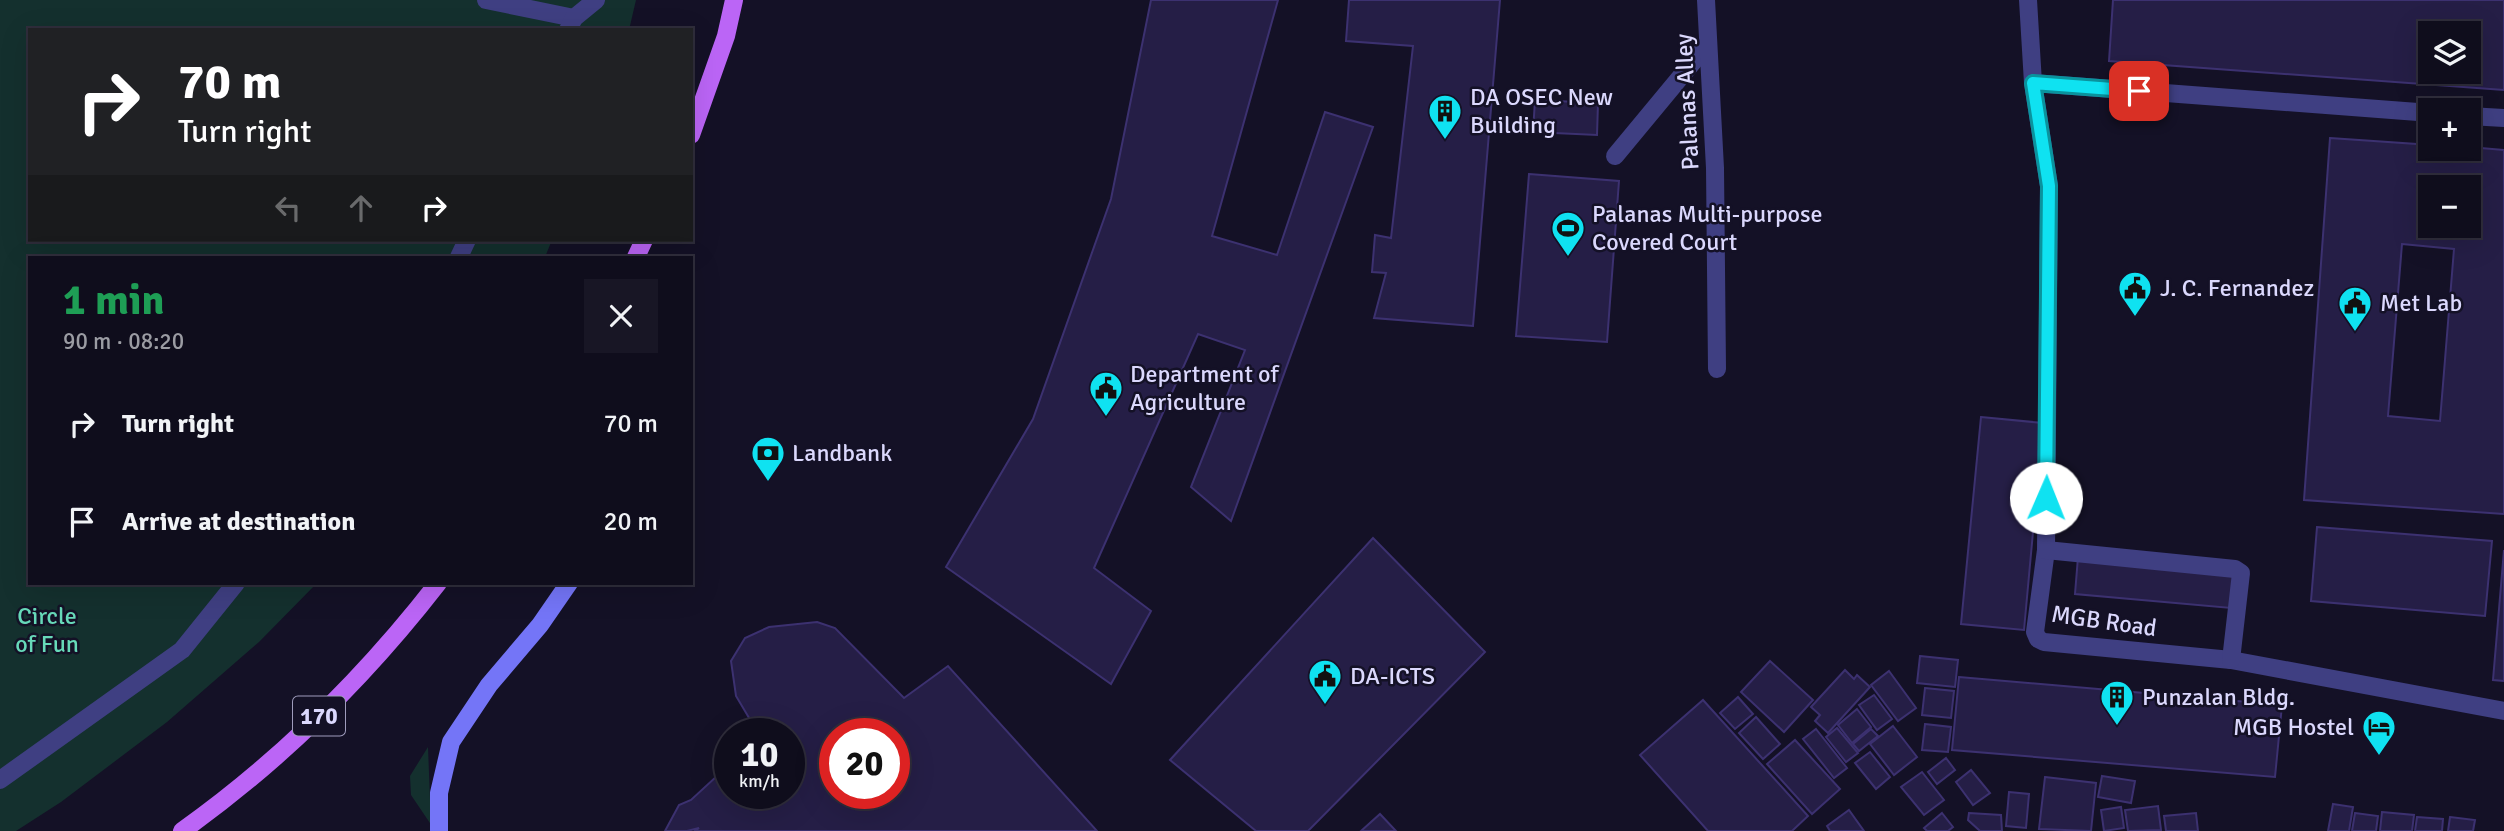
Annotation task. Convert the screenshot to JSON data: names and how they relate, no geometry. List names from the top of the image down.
{
  "streets": {
    "main road": ["170"],
    "street": ["Palanas Alley", "MGB Road"]
  },
  "parks": ["Circle of Fun"],
  "places": {
    "building": ["DA OSEC New Building", "Punzalan Bldg."],
    "sports": ["Palanas Multi-purpose Covered Court"],
    "public building": [
      "J. C. Fernandez",
      "Met Lab",
      "Department of Agriculture",
      "DA-ICTS"
    ],
    "bank": ["Landbank"],
    "hotel": ["MGB Hostel"]
  },
  "page": {
    "map_buttons": ["+", "−"],
    "turn": ["70 m", "Turn right"],
    "heading": ["1 min", "90 m · 08:20"],
    "list": [
      {
        "name": "Turn right",
        "value": "70 m"
      },
      {
        "name": "Arrive at destination",
        "value": "20 m"
      }
    ],
    "speed": "10 km/h",
    "limit": "20"
  }
}
